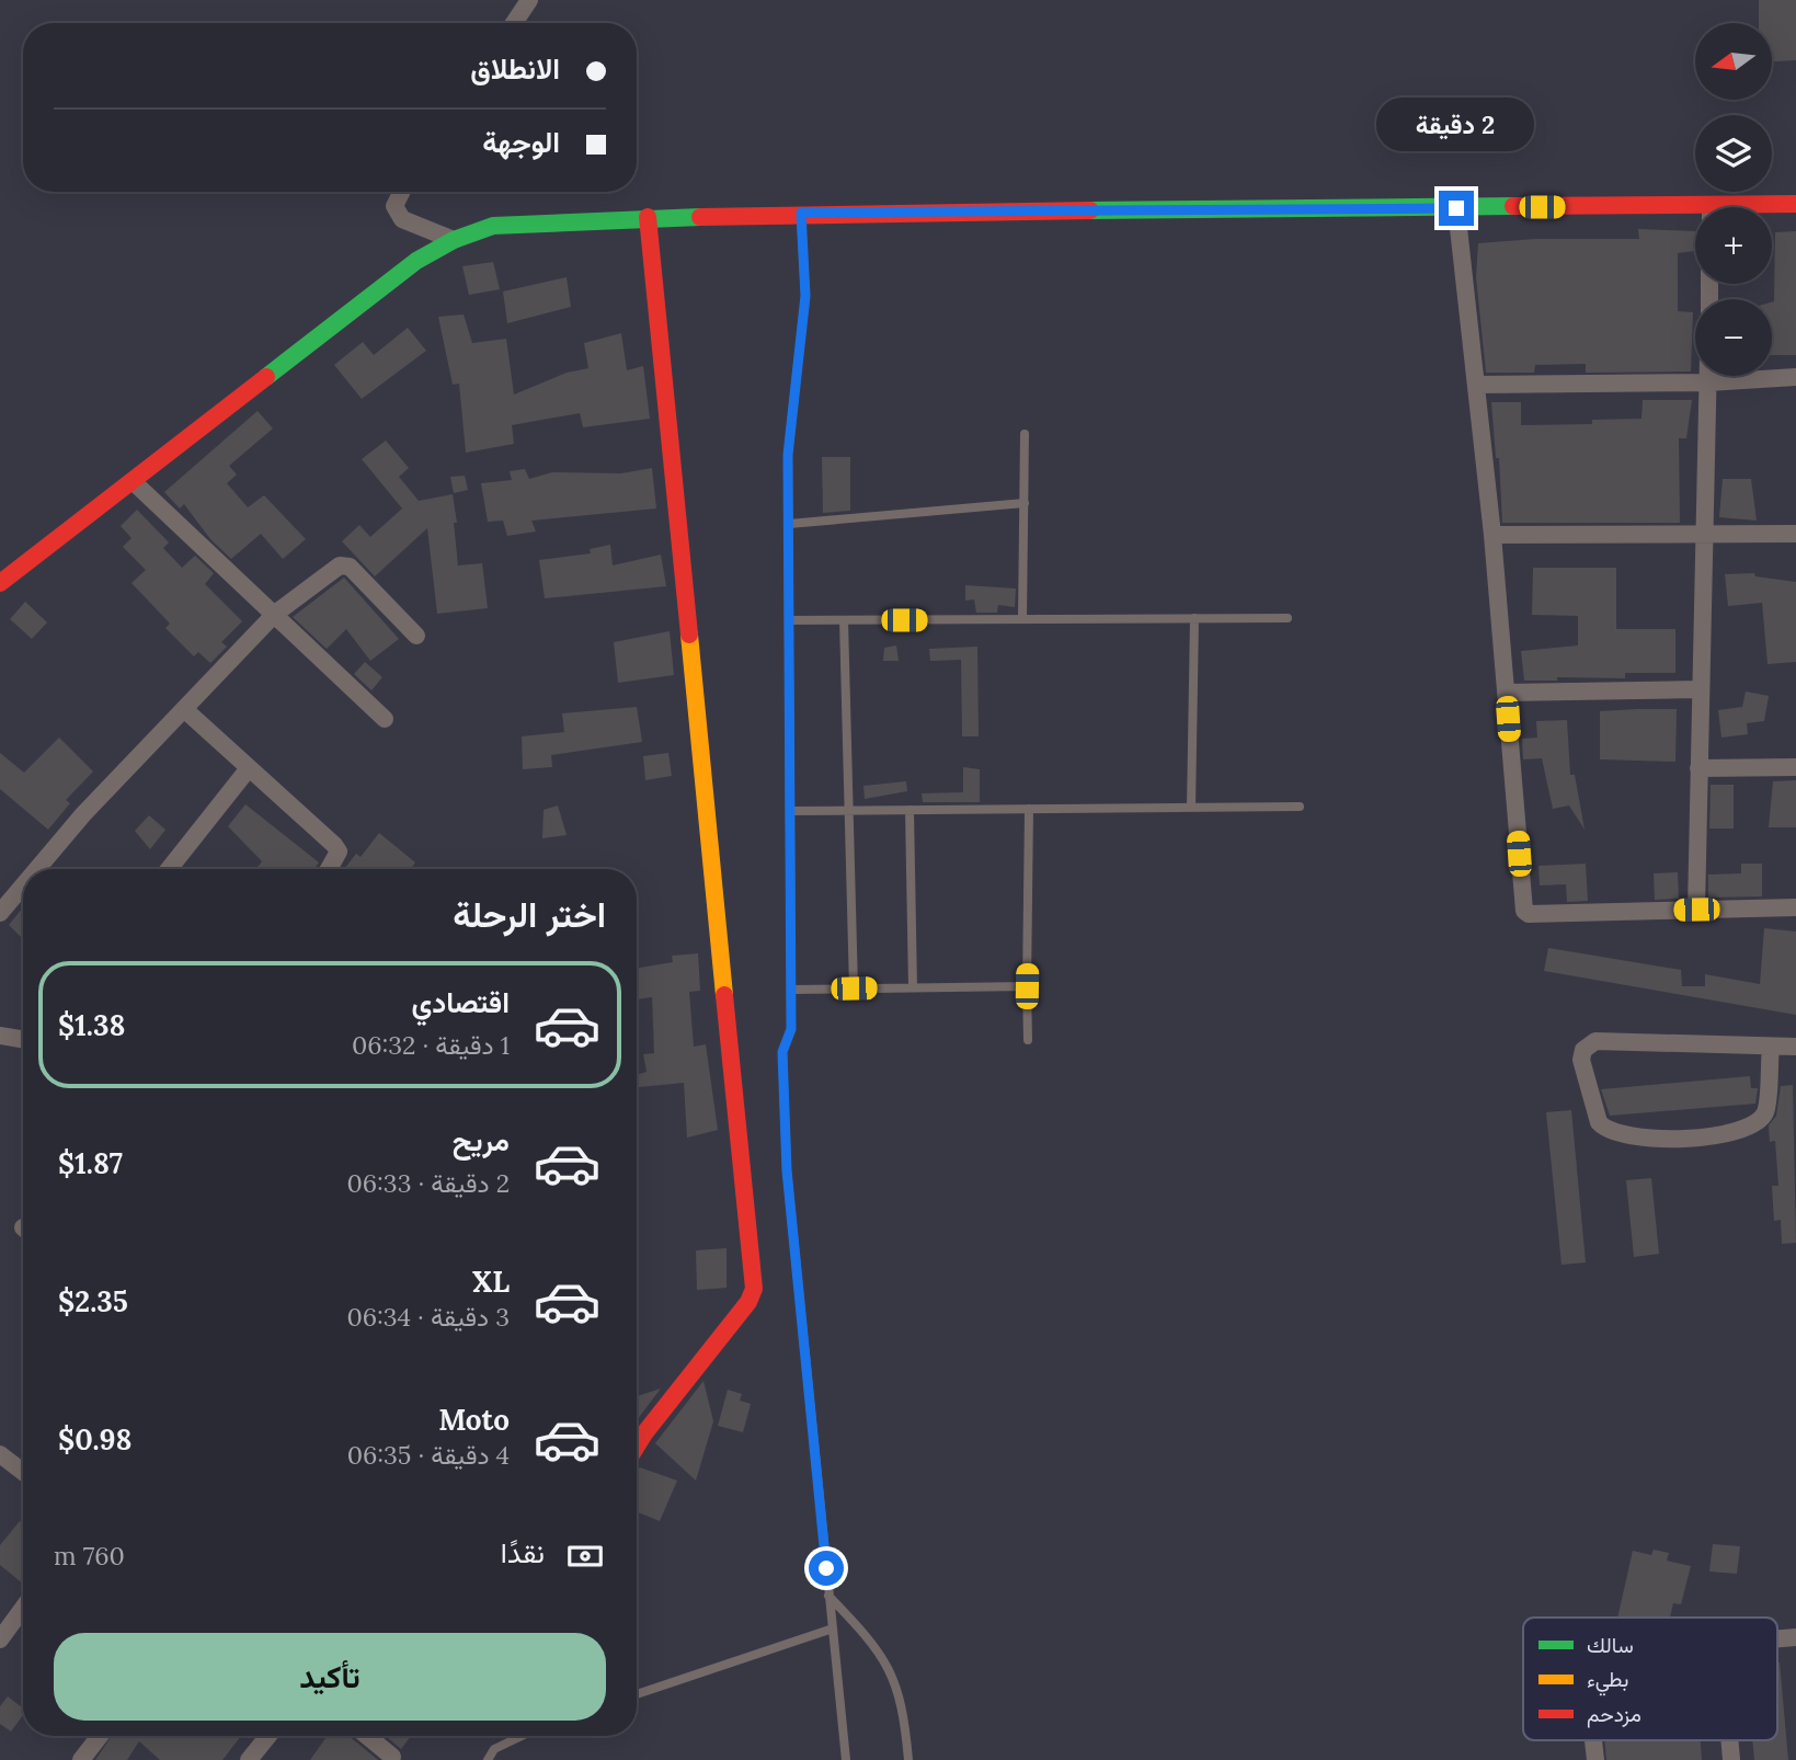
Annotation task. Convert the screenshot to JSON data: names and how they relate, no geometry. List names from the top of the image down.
{
  "legend": ["سالك", "بطيء", "مزدحم"],
  "north": "left",
  "page": {
    "map_buttons": ["+", "−"],
    "banner": ["الانطلاق", "الوجهة"],
    "bubble": "2 دقيقة",
    "heading": "اختر الرحلة",
    "list": [
      {
        "name": "اقتصادي",
        "note": "1 دقيقة · 06:32",
        "value": "$1.38"
      },
      {
        "name": "مريح",
        "note": "2 دقيقة · 06:33",
        "value": "$1.87"
      },
      {
        "name": "XL",
        "note": "3 دقيقة · 06:34",
        "value": "$2.35"
      },
      {
        "name": "Moto",
        "note": "4 دقيقة · 06:35",
        "value": "$0.98"
      }
    ],
    "pay": ["نقدًا", "760 m"],
    "buttons": "تأكيد"
  }
}
